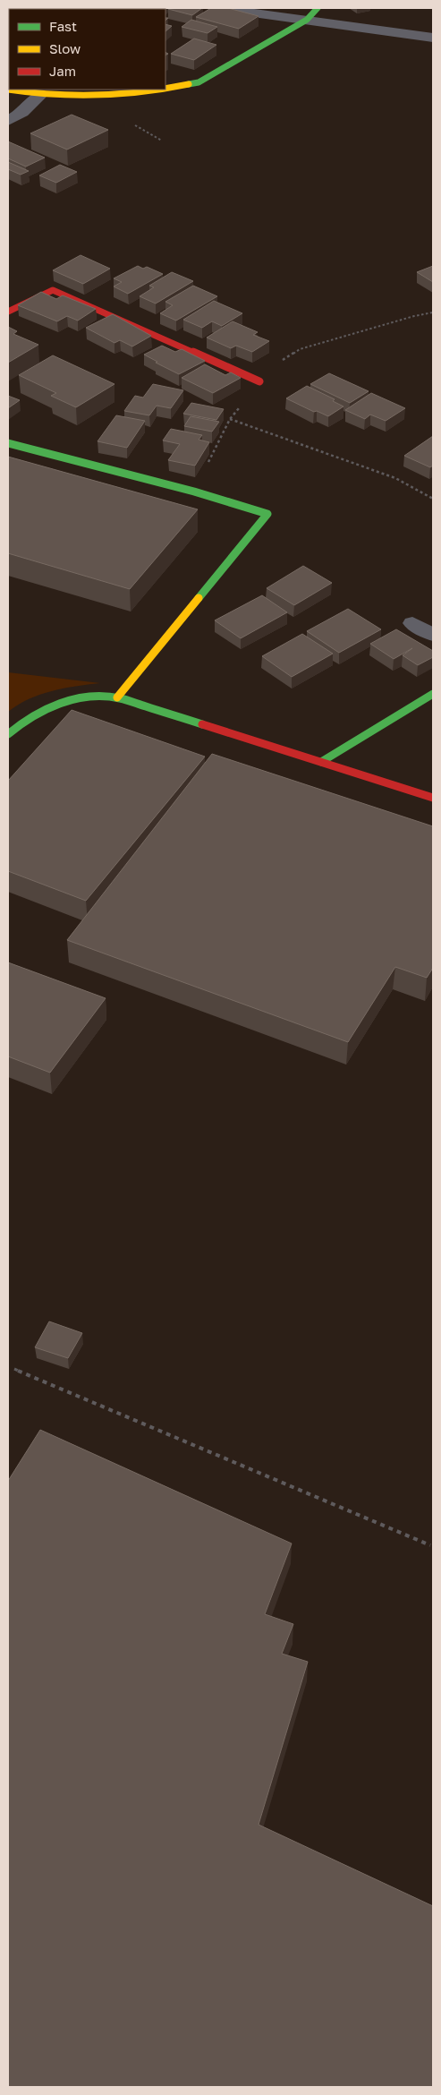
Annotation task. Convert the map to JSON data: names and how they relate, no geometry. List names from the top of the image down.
{
  "legend": ["Fast", "Slow", "Jam"]
}
